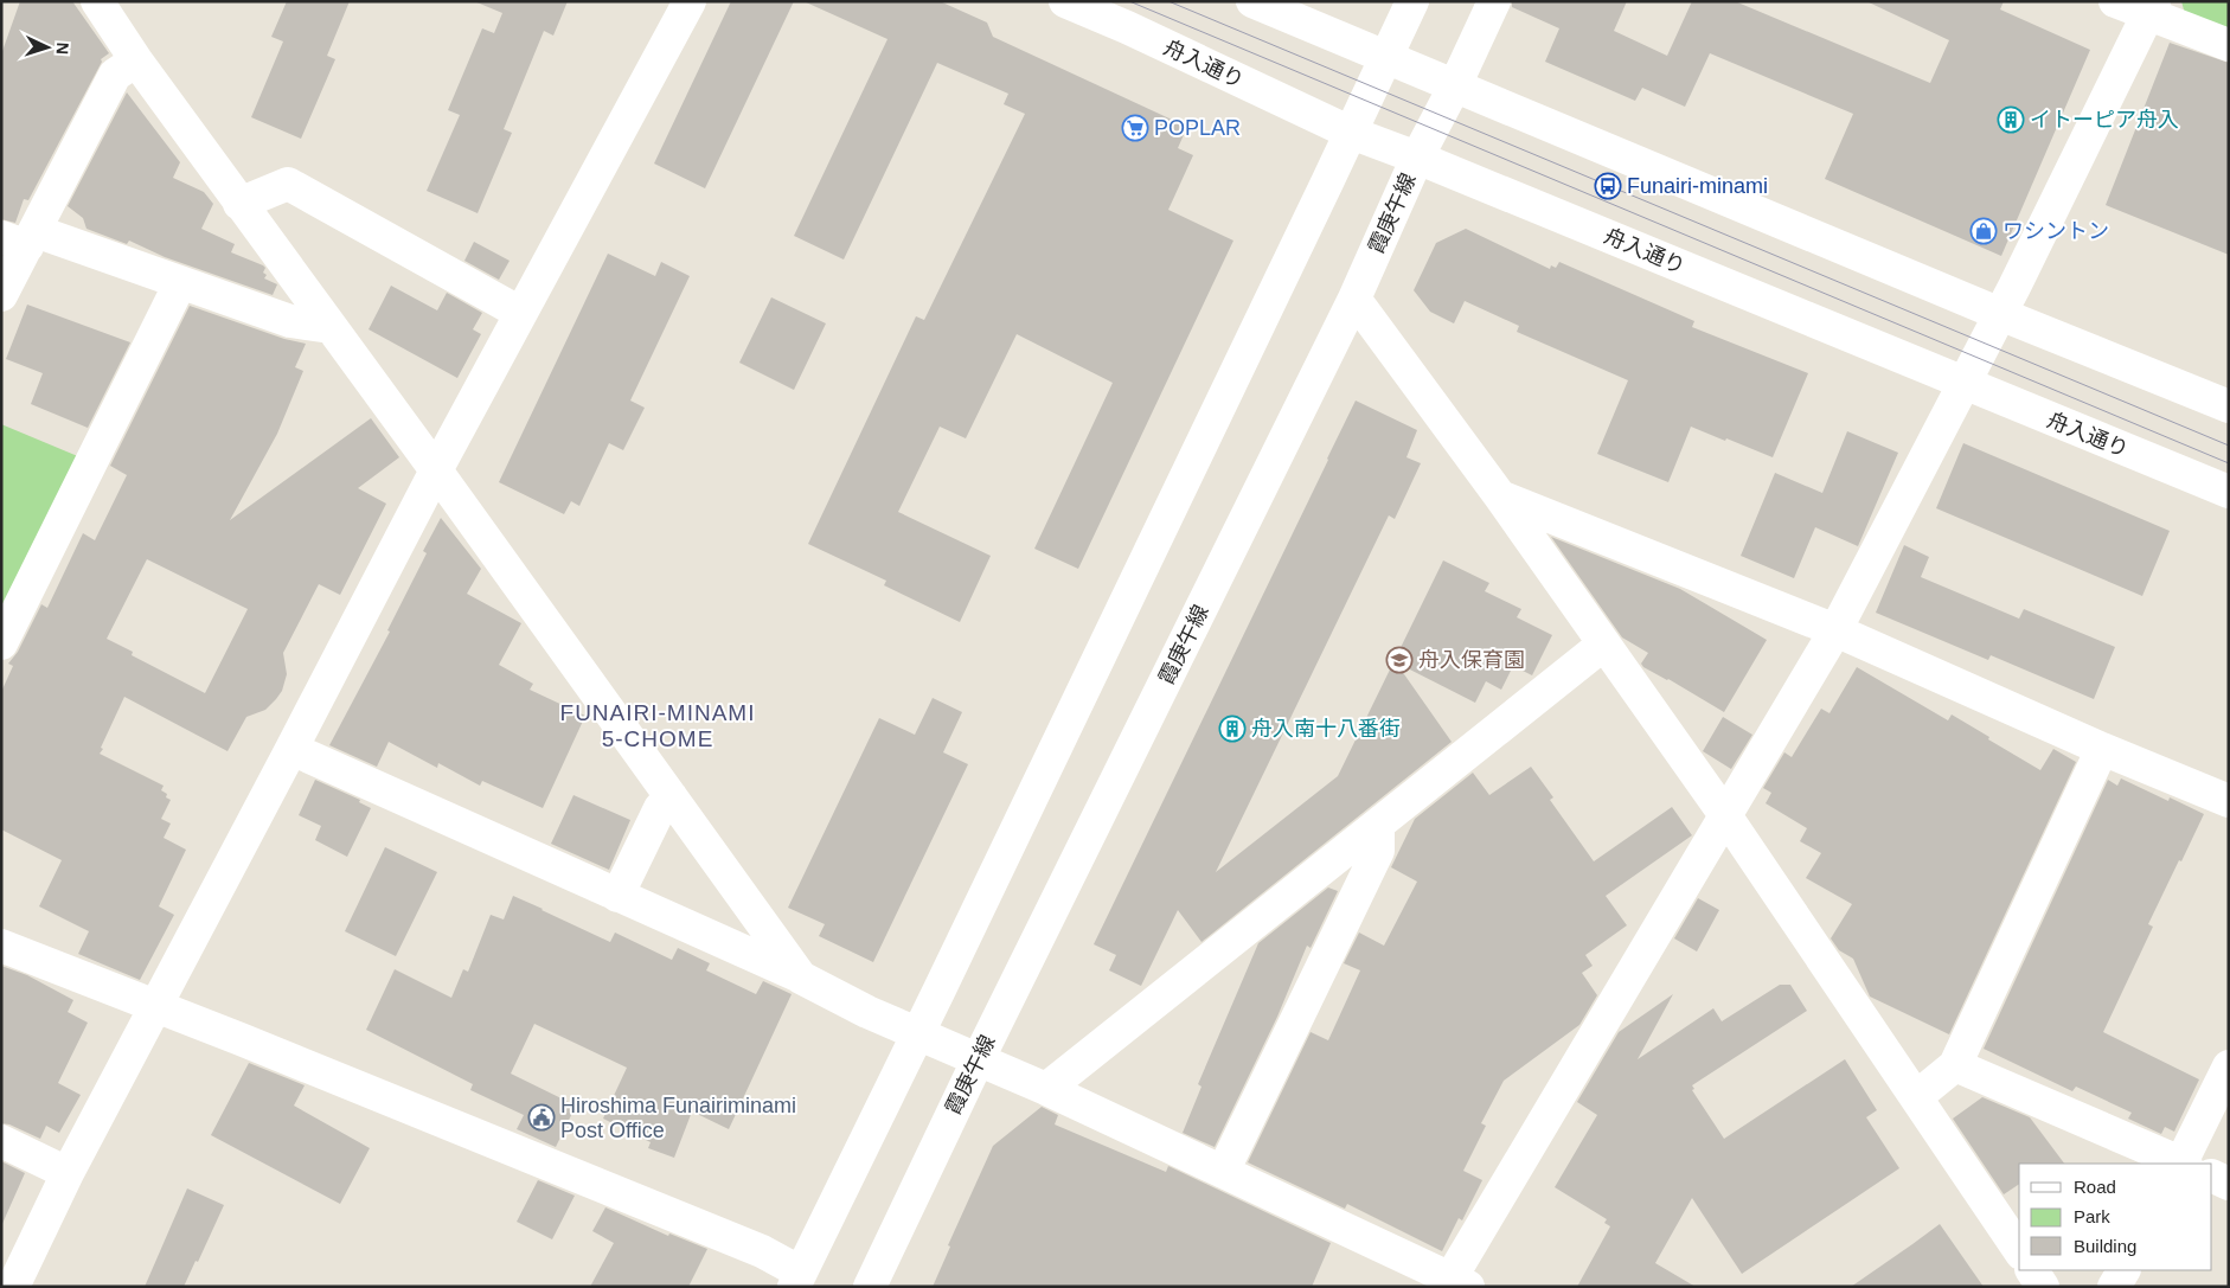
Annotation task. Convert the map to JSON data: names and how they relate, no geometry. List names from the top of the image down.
{
  "streets": {
    "street": ["舟入通り", "霞庚午線"]
  },
  "crossings": [
    ["舟入通り", "霞庚午線"]
  ],
  "districts": ["FUNAIRI-MINAMI 5-CHOME"],
  "places": {
    "building": ["イトーピア舟入", "舟入南十八番街"],
    "supermarket": ["POPLAR"],
    "bus stop": ["Funairi-minami"],
    "shop": ["ワシントン"],
    "school or university": ["舟入保育園"],
    "public building": ["Hiroshima Funairiminami Post Office"]
  },
  "legend": ["Road", "Park", "Building"],
  "north": "right"
}
